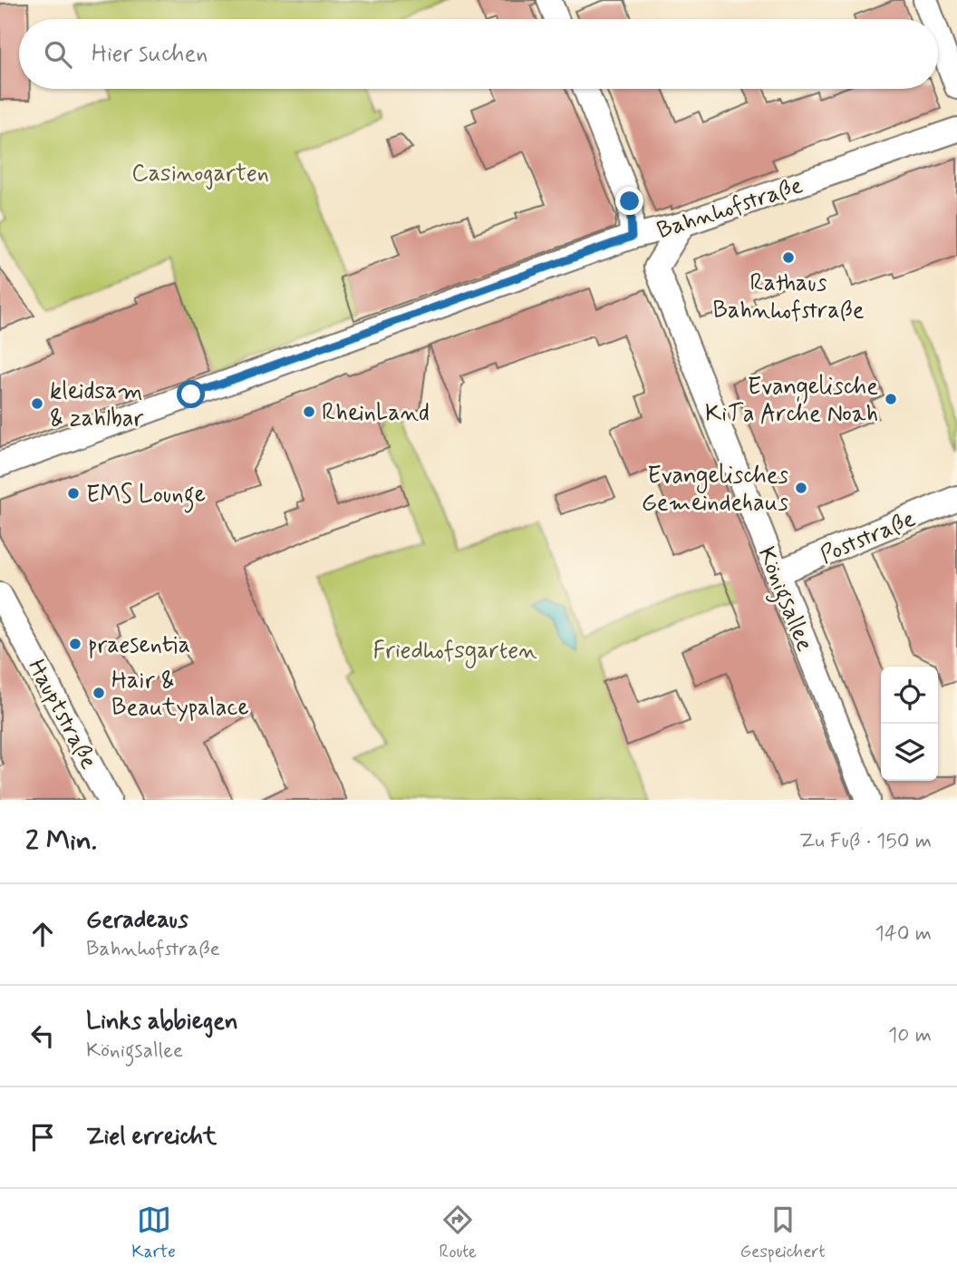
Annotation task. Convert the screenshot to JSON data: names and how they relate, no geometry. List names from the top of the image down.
{
  "streets": {
    "street": [
      "Bahnhofstraße",
      "Poststraße",
      "Königsallee",
      "Hauptstraße"
    ]
  },
  "crossings": [
    ["Bahnhofstraße", "Königsallee"],
    ["Poststraße", "Königsallee"]
  ],
  "parks": ["Casinogarten", "Friedhofsgarten"],
  "places": [
    "Rathaus Bahnhofstraße",
    "Evangelische KiTa Arche Noah",
    "kleidsam & zahlbar",
    "RheinLand",
    "Evangelisches Gemeindehaus",
    "EMS Lounge",
    "praesentia",
    "Hair & Beautypalace"
  ],
  "page": {
    "search": "Hier suchen",
    "heading": ["2 Min.", "Zu Fuß · 150 m"],
    "list": [
      ["Geradeaus", "Bahnhofstraße", "140 m"],
      ["Links abbiegen", "Königsallee", "10 m"],
      "Ziel erreicht"
    ],
    "nav": ["Karte", "Route", "Gespeichert"]
  }
}
